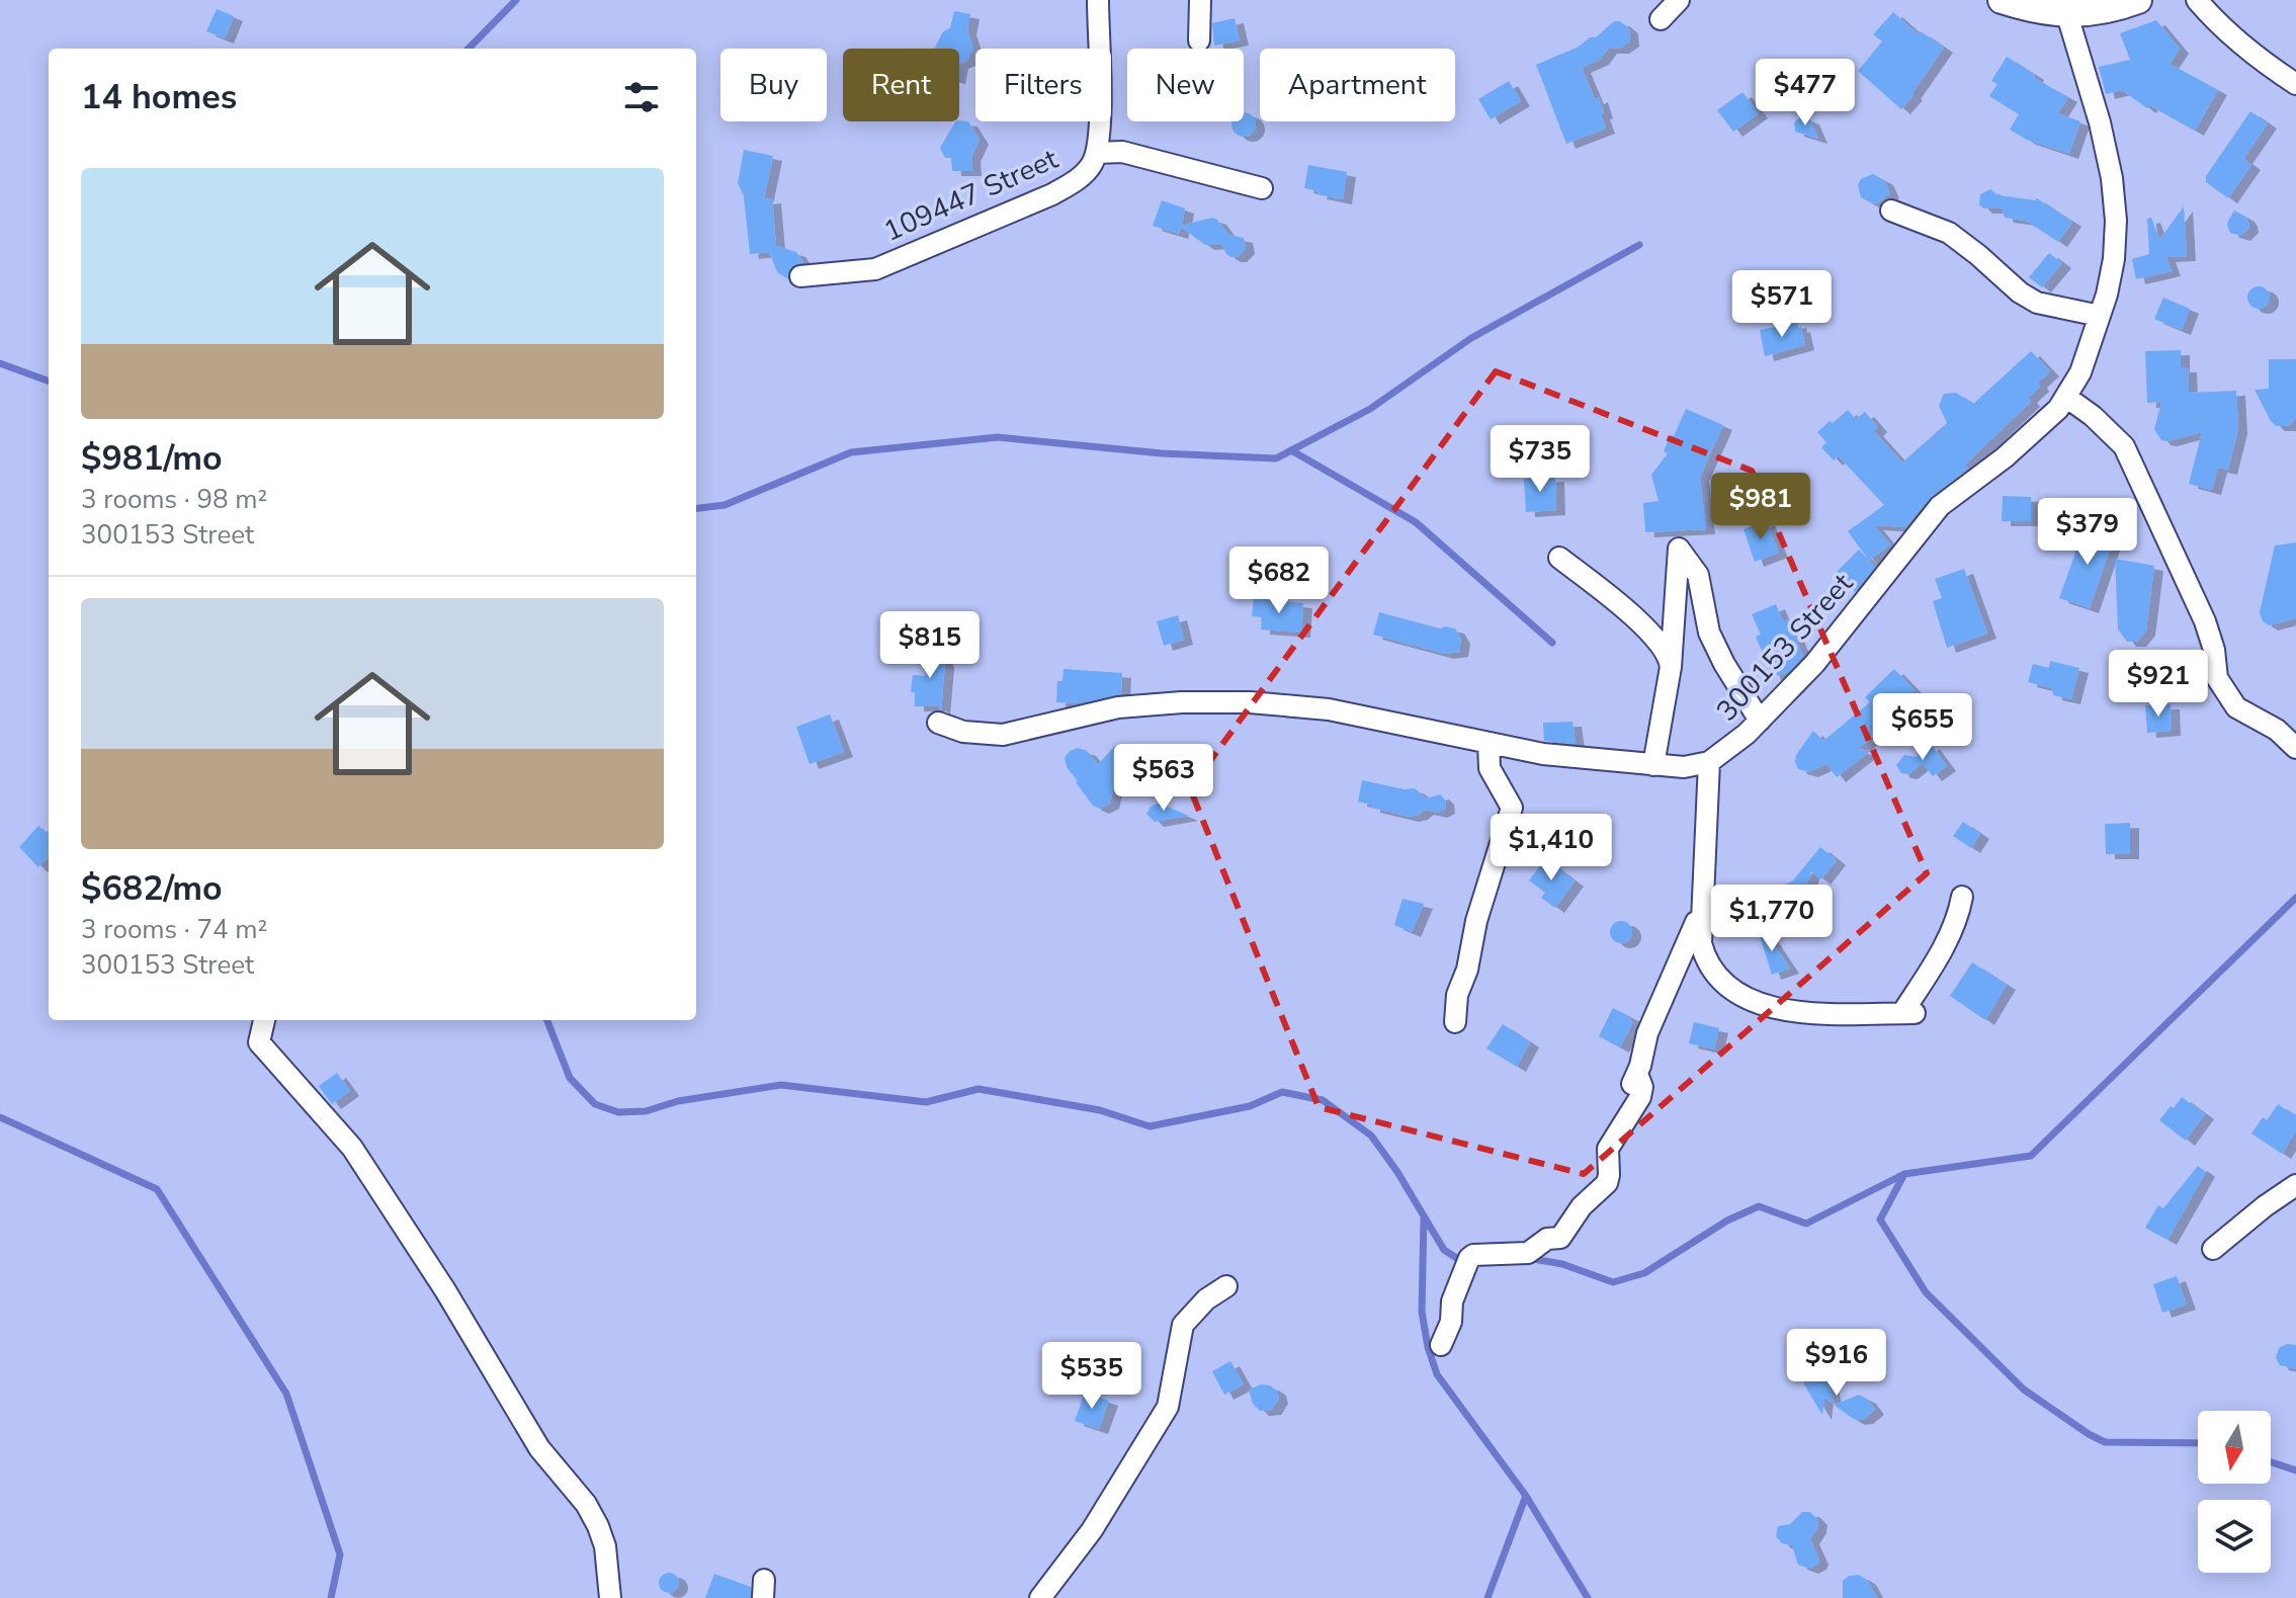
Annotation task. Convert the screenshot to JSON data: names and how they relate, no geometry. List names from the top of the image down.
{
  "streets": {
    "street": ["109447 Street", "300153 Street"]
  },
  "north": "bottom",
  "page": {
    "chip": [
      "Buy",
      "Rent",
      "Filters",
      "New",
      "Apartment"
    ],
    "heading": "14 homes",
    "price": [
      "$477",
      "$571",
      "$735",
      "$981",
      "$379",
      "$682",
      "$815",
      "$921",
      "$655",
      "$563",
      "$1,410",
      "$1,770",
      "$916",
      "$535"
    ],
    "list": [
      {
        "name": "$981/mo",
        "note": "3 rooms · 98 m² · 300153 Street"
      },
      {
        "name": "$682/mo",
        "note": "3 rooms · 74 m² · 300153 Street"
      }
    ]
  }
}
